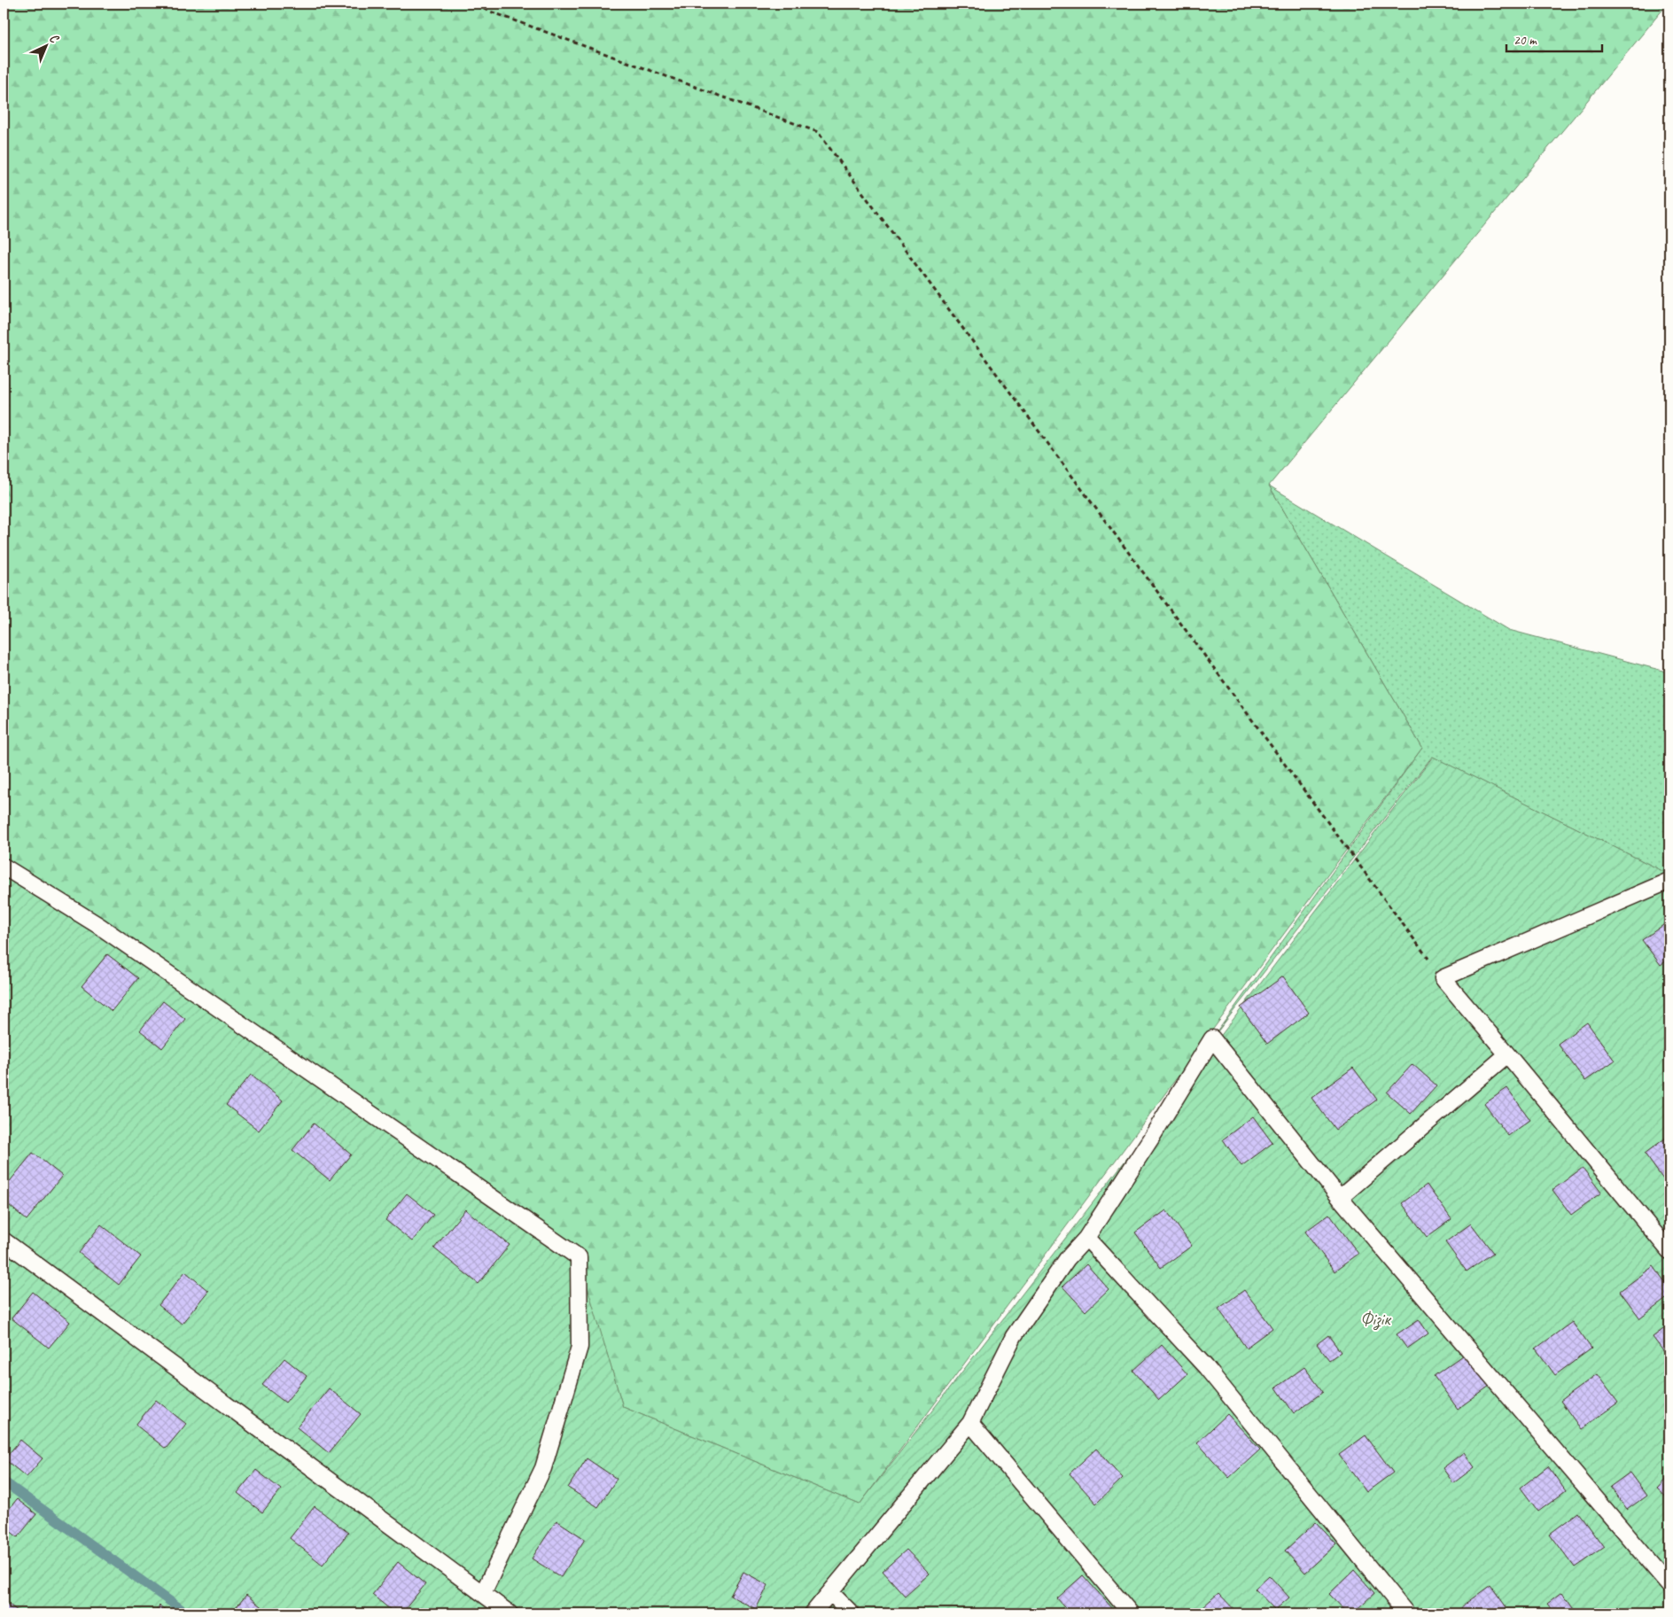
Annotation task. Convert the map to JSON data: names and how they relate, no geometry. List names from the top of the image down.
{
  "parks": ["Фізік"],
  "scale_bar": "20 m",
  "north": "top right"
}
